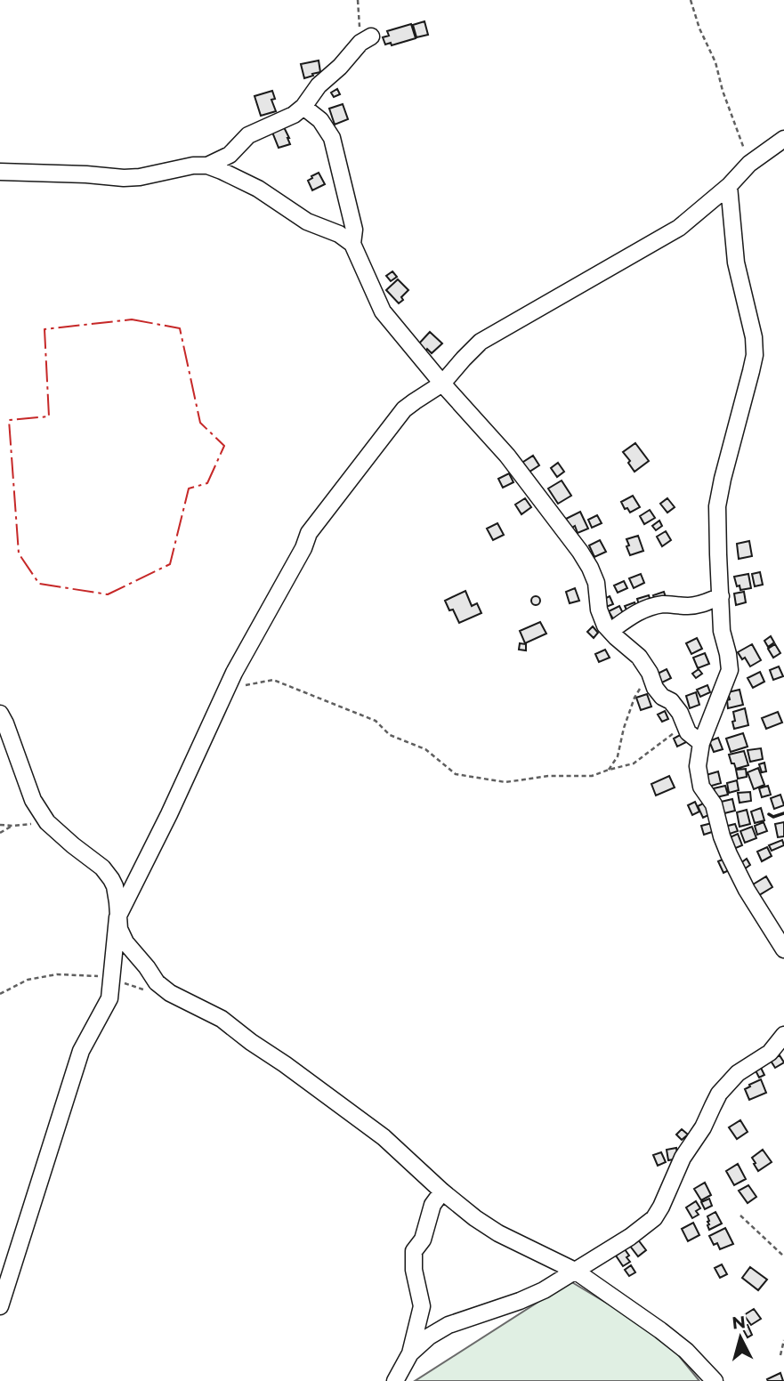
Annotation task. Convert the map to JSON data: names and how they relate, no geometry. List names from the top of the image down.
{
  "north": "top"
}
